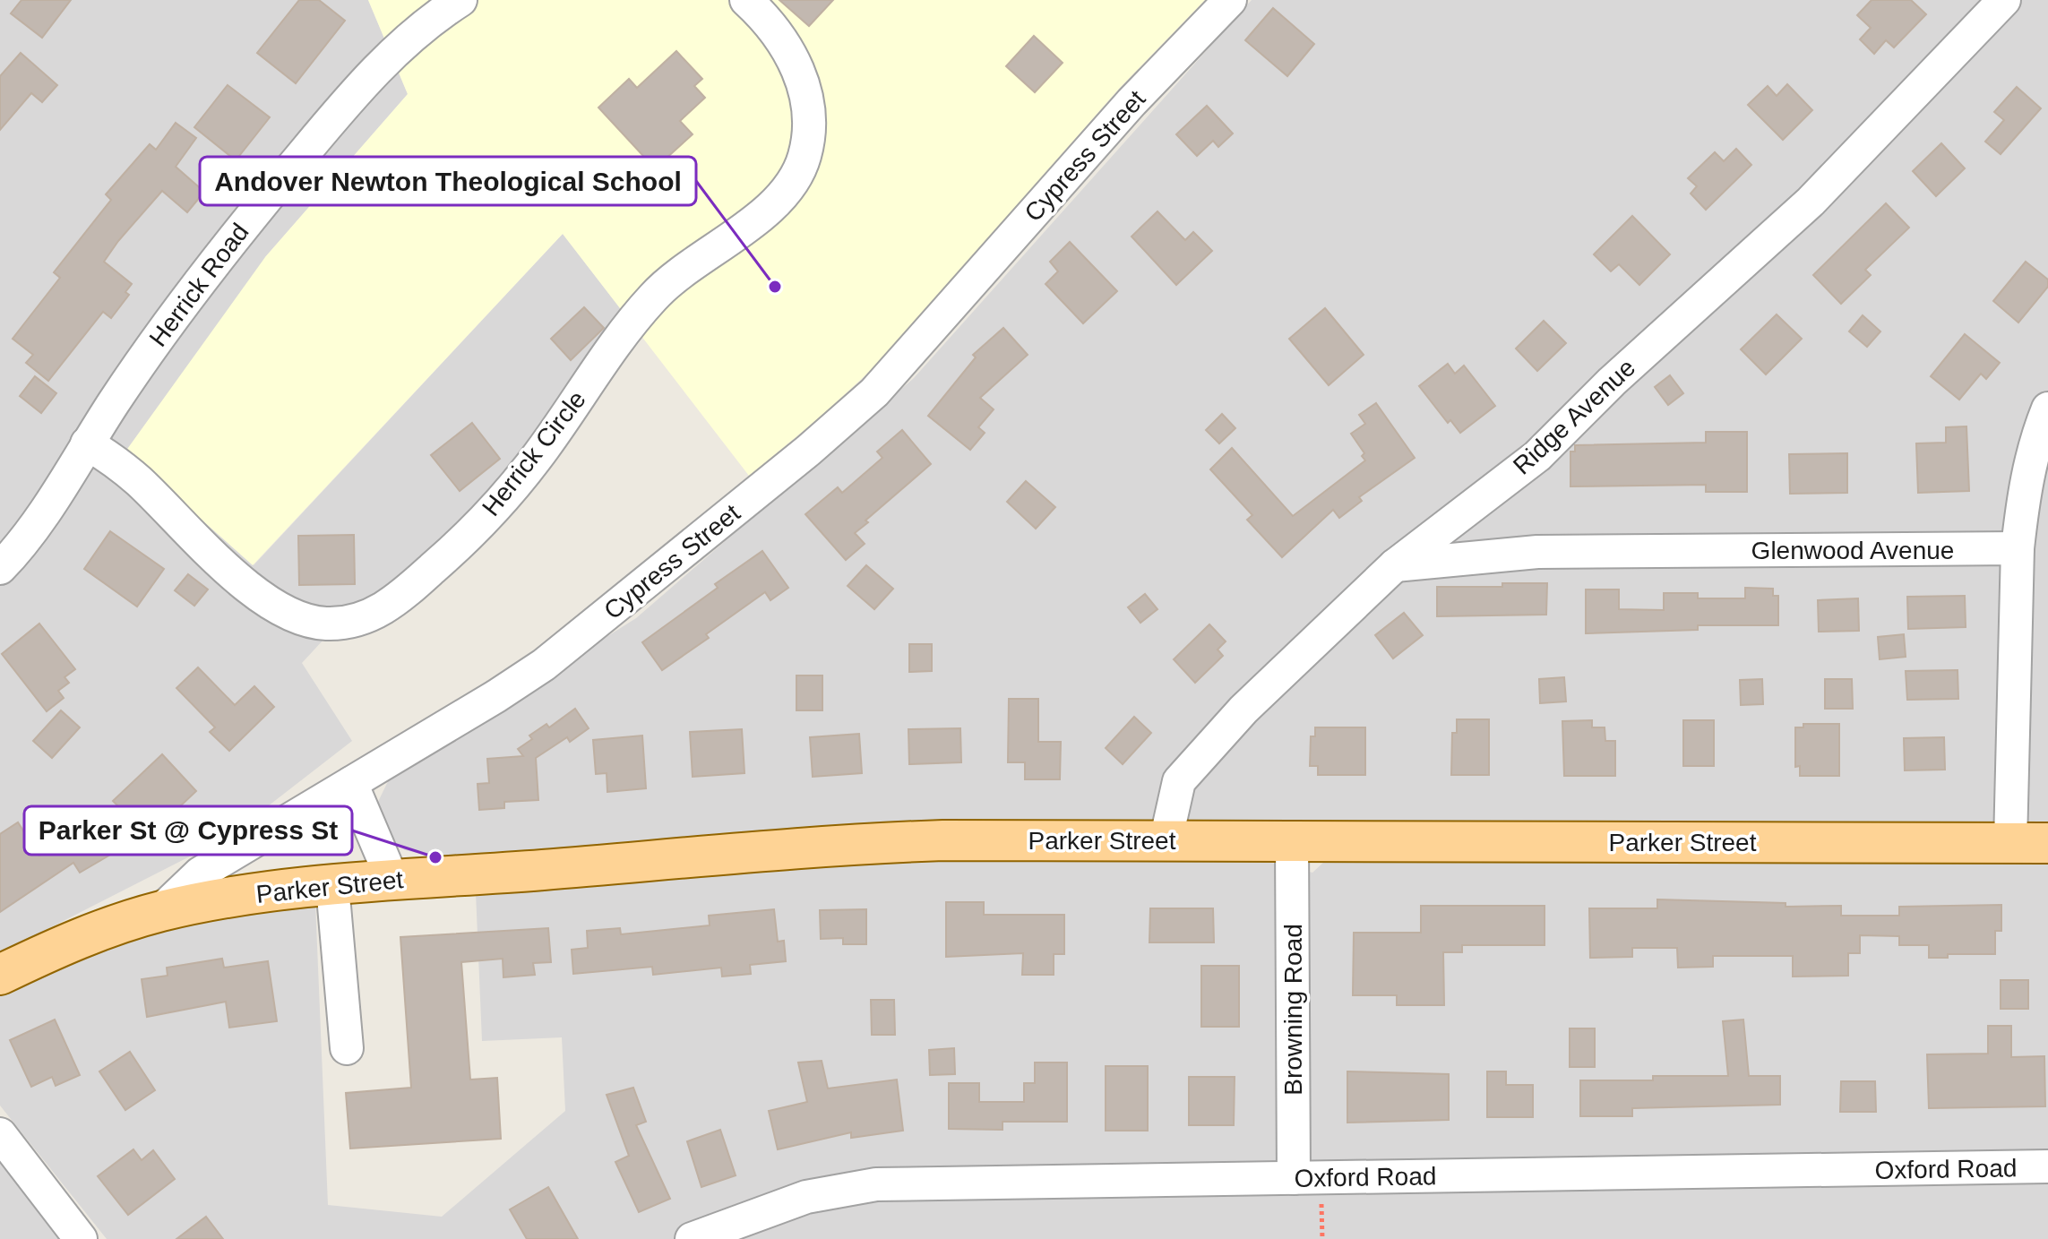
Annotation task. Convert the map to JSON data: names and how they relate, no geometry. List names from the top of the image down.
{
  "streets": {
    "main road": ["Cypress Street", "Parker Street"],
    "street": [
      "Herrick Road",
      "Ridge Avenue",
      "Herrick Circle",
      "Glenwood Avenue",
      "Browning Road",
      "Oxford Road"
    ]
  },
  "crossings": [
    ["Cypress Street", "Parker Street"],
    ["Herrick Road", "Herrick Circle"],
    ["Ridge Avenue", "Glenwood Avenue"],
    ["Ridge Avenue", "Parker Street"],
    ["Parker Street", "Browning Road"],
    ["Browning Road", "Oxford Road"]
  ],
  "places": ["Andover Newton Theological School", "Parker St @ Cypress St"]
}
